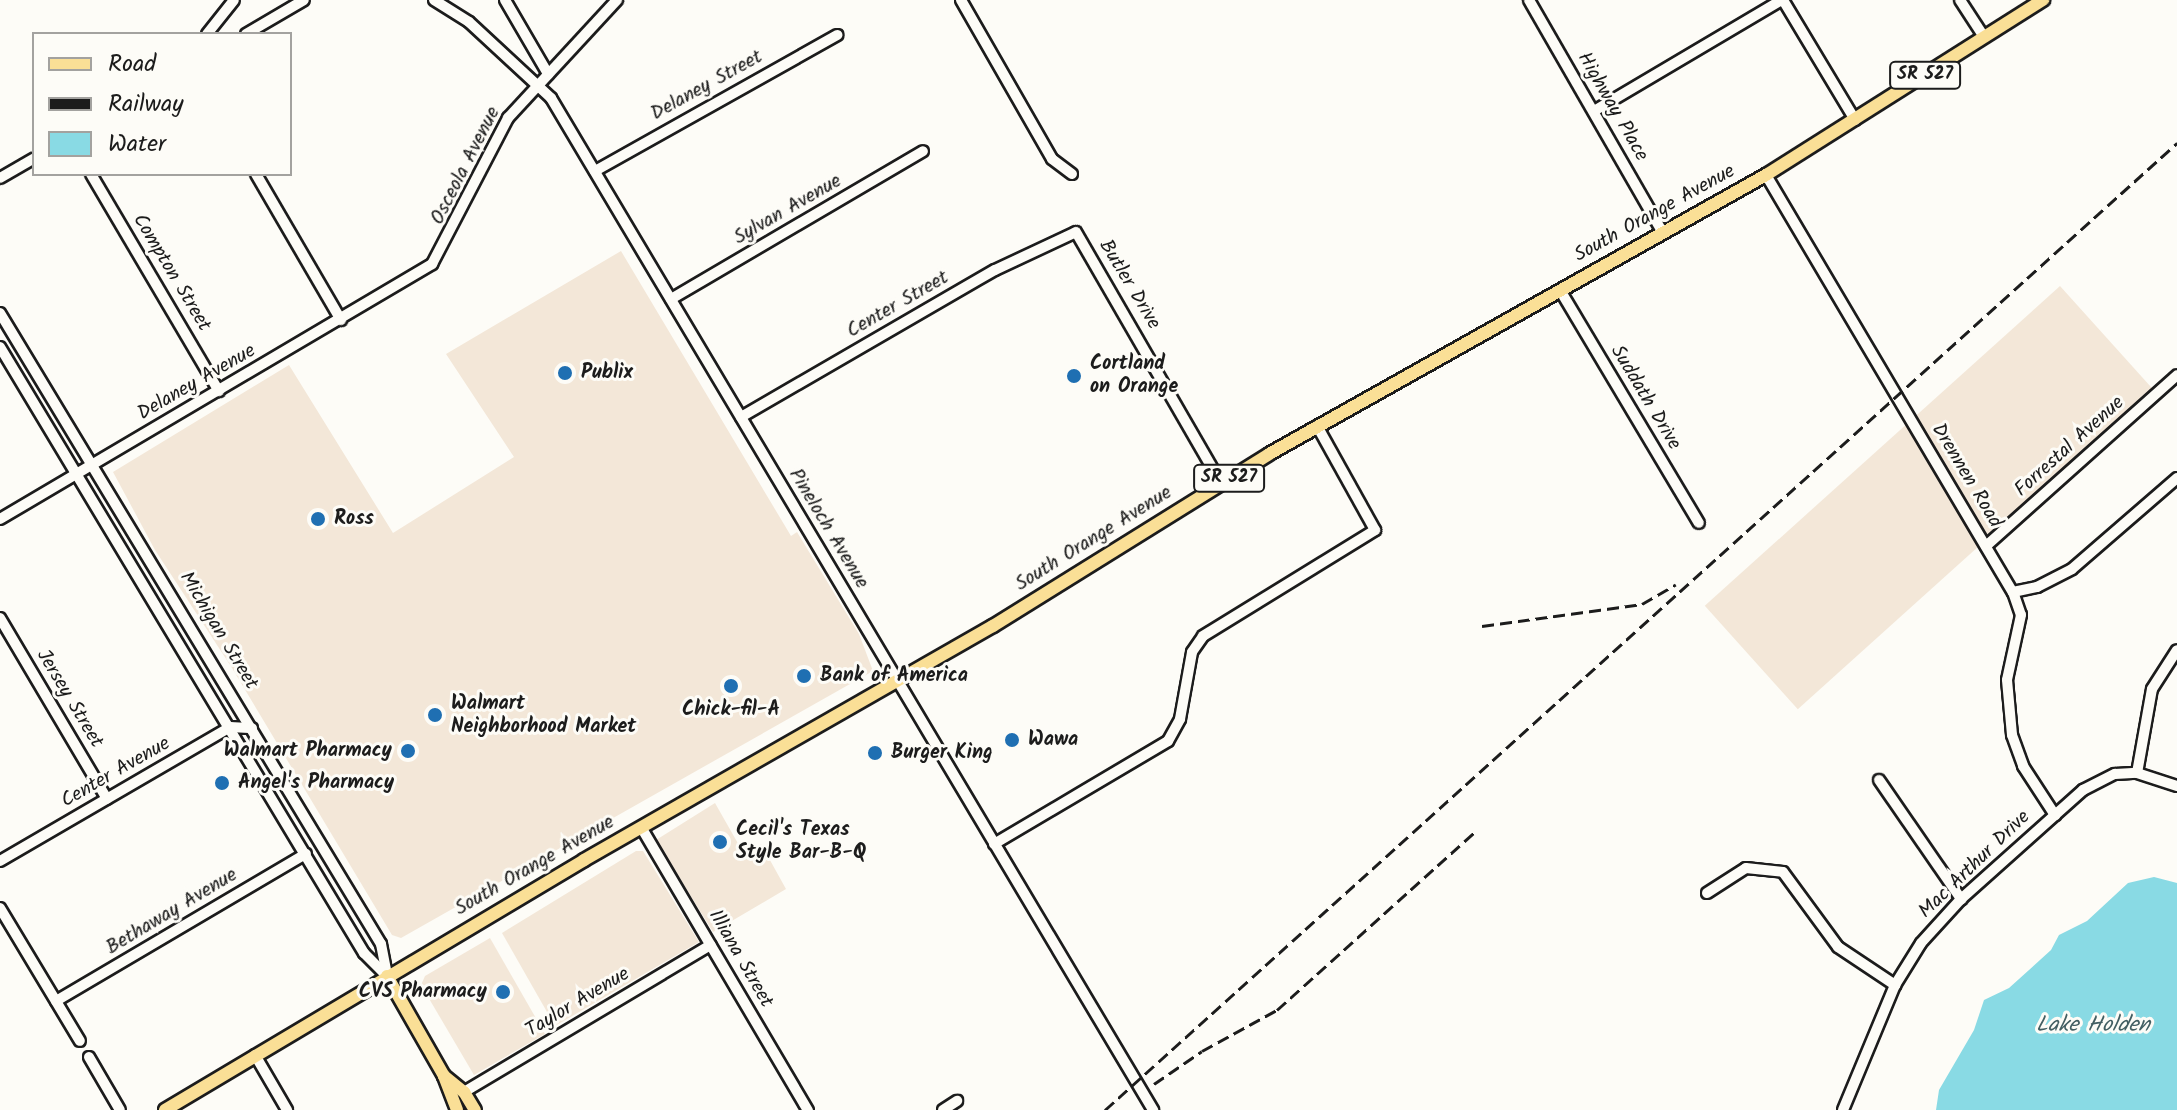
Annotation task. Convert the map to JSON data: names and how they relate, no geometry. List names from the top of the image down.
{
  "streets": {
    "main road": ["SR 527", "South Orange Avenue", "Michigan Street"],
    "street": [
      "Delaney Street",
      "Highway Place",
      "Osceola Avenue",
      "Sylvan Avenue",
      "Compton Street",
      "Butler Drive",
      "Center Street",
      "Delaney Avenue",
      "Suddath Drive",
      "Forrestal Avenue",
      "Drennen Road",
      "Pineloch Avenue",
      "Jersey Street",
      "Center Avenue",
      "Mac Arthur Drive",
      "Bethaway Avenue",
      "Illiana Street",
      "Taylor Avenue"
    ]
  },
  "crossings": [
    ["Delaney Street", "Pineloch Avenue"],
    ["Highway Place", "South Orange Avenue"],
    ["Osceola Avenue", "Delaney Avenue"],
    ["Osceola Avenue", "Pineloch Avenue"],
    ["Sylvan Avenue", "Pineloch Avenue"],
    ["South Orange Avenue", "Butler Drive"],
    ["South Orange Avenue", "Suddath Drive"],
    ["South Orange Avenue", "Drennen Road"],
    ["South Orange Avenue", "Pineloch Avenue"],
    ["South Orange Avenue", "Michigan Street"],
    ["South Orange Avenue", "Illiana Street"],
    ["Compton Street", "Delaney Avenue"],
    ["Butler Drive", "Center Street"],
    ["Center Street", "Pineloch Avenue"],
    ["Delaney Avenue", "Michigan Street"],
    ["Forrestal Avenue", "Drennen Road"],
    ["Drennen Road", "Mac Arthur Drive"],
    ["Michigan Street", "Center Avenue"],
    ["Michigan Street", "Bethaway Avenue"],
    ["Michigan Street", "Taylor Avenue"],
    ["Jersey Street", "Center Avenue"],
    ["Illiana Street", "Taylor Avenue"]
  ],
  "water": ["Lake Holden"],
  "places": [
    "Publix",
    "Cortland on Orange",
    "Ross",
    "Bank of America",
    "Chick-fil-A",
    "Walmart Neighborhood Market",
    "Wawa",
    "Walmart Pharmacy",
    "Burger King",
    "Angel's Pharmacy",
    "Cecil's Texas Style Bar-B-Q",
    "CVS Pharmacy"
  ],
  "legend": ["Road", "Railway", "Water"]
}
